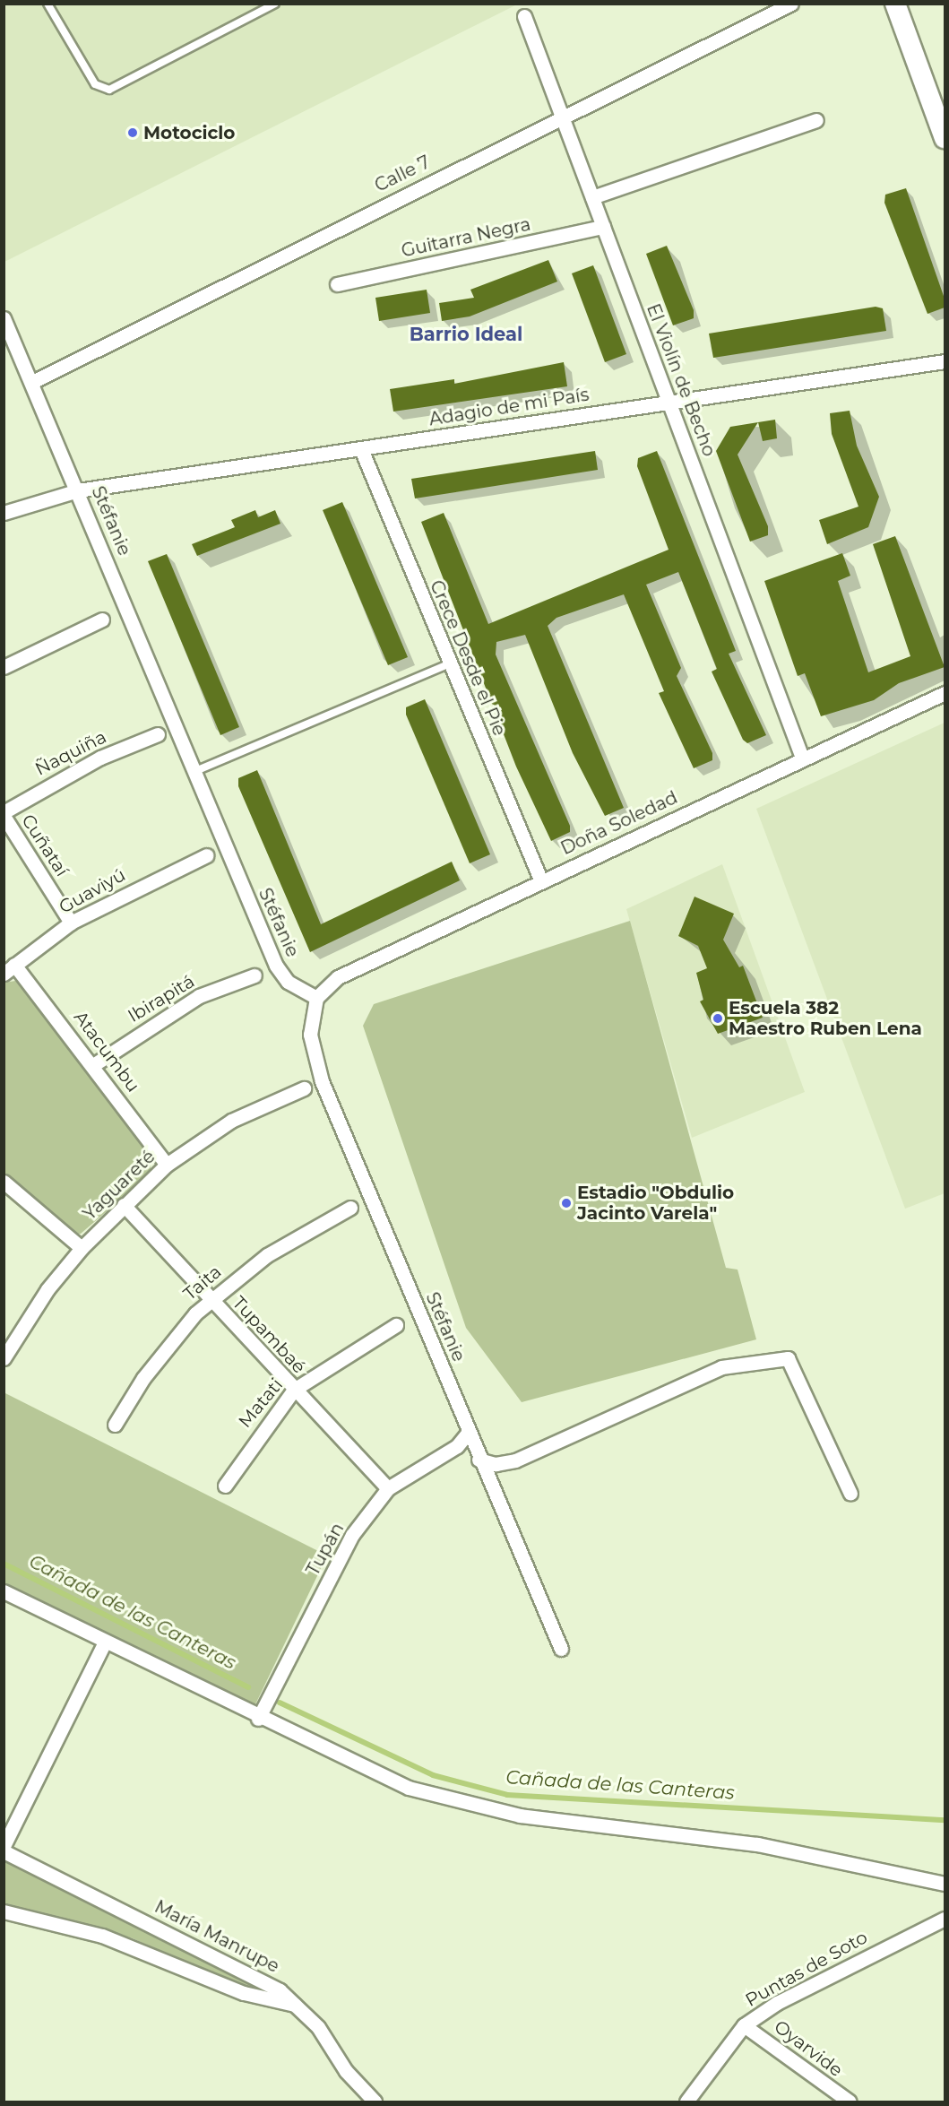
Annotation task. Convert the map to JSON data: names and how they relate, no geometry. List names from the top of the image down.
{
  "streets": {
    "street": [
      "Calle 7",
      "Guitarra Negra",
      "El Violín de Becho",
      "Adagio de mi País",
      "Stéfanie",
      "Crece Desde el Pie",
      "Ñaquiña",
      "Doña Soledad",
      "Cuñataí",
      "Guaviyú",
      "Ibirapitá",
      "Atacumbu",
      "Yaguareté",
      "Taita",
      "Tupambaé",
      "Matati",
      "Tupán",
      "María Manrupe",
      "Puntas de Soto",
      "Oyarvide"
    ]
  },
  "crossings": [
    ["Calle 7", "El Violín de Becho"],
    ["Calle 7", "Stéfanie"],
    ["Guitarra Negra", "El Violín de Becho"],
    ["El Violín de Becho", "Adagio de mi País"],
    ["El Violín de Becho", "Doña Soledad"],
    ["Adagio de mi País", "Stéfanie"],
    ["Adagio de mi País", "Crece Desde el Pie"],
    ["Stéfanie", "Doña Soledad"],
    ["Stéfanie", "Tupán"],
    ["Crece Desde el Pie", "Doña Soledad"],
    ["Cuñataí", "Guaviyú"],
    ["Guaviyú", "Atacumbu"],
    ["Ibirapitá", "Atacumbu"],
    ["Atacumbu", "Yaguareté"],
    ["Yaguareté", "Tupambaé"],
    ["Taita", "Tupambaé"],
    ["Tupambaé", "Matati"],
    ["Tupambaé", "Tupán"],
    ["Puntas de Soto", "Oyarvide"]
  ],
  "districts": ["Barrio Ideal"],
  "water": ["Cañada de las Canteras"],
  "places": ["Motociclo", "Escuela 382 Maestro Ruben Lena", "Estadio \"Obdulio Jacinto Varela\""]
}
